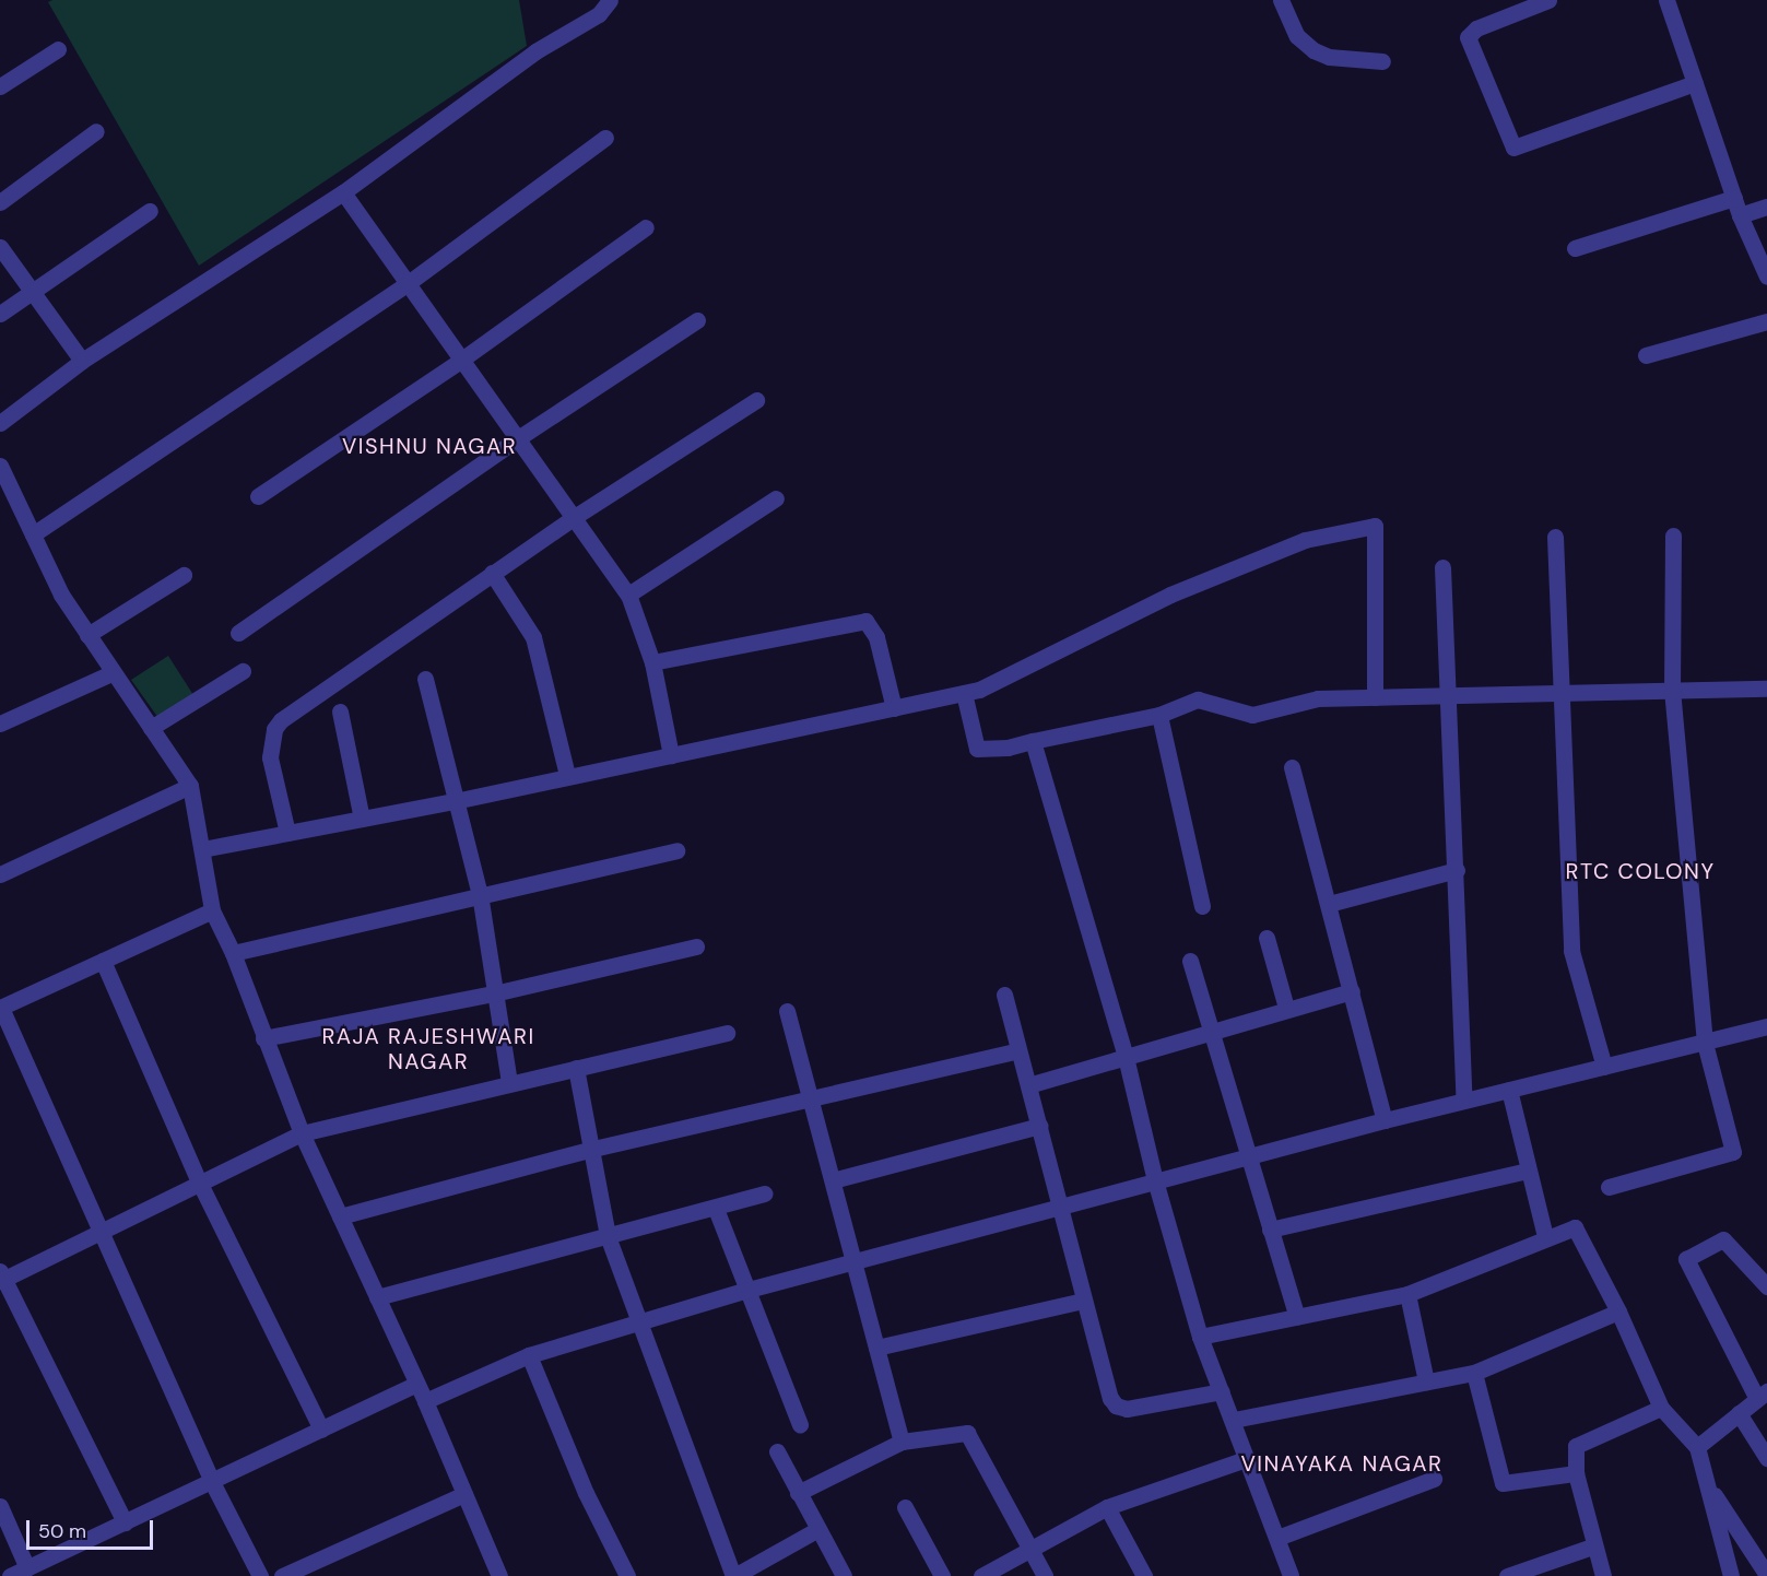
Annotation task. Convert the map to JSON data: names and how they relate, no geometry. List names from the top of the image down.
{
  "districts": [
    "VISHNU NAGAR",
    "RTC COLONY",
    "RAJA RAJESHWARI NAGAR",
    "VINAYAKA NAGAR"
  ],
  "scale_bar": "50 m"
}
